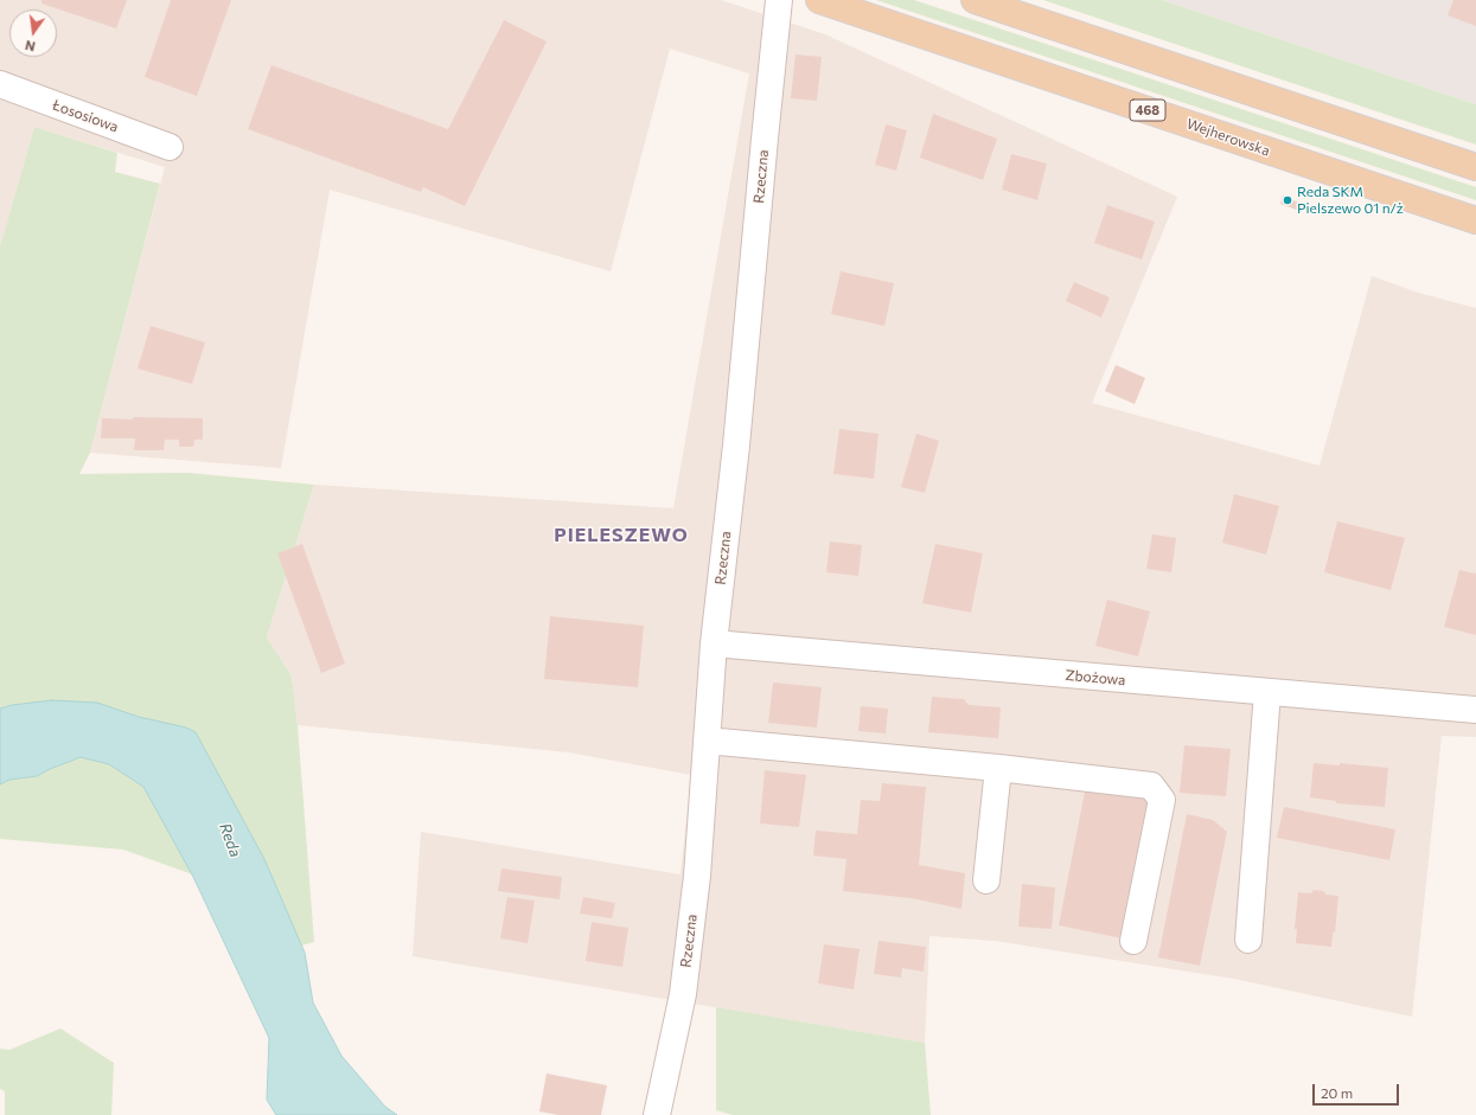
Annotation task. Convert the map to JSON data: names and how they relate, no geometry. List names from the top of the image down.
{
  "streets": {
    "main road": ["468", "Wejherowska"],
    "street": ["Łososiowa", "Rzeczna", "Zbożowa"]
  },
  "crossings": [
    ["Rzeczna", "Zbożowa"]
  ],
  "districts": ["PIELESZEWO"],
  "water": ["Reda"],
  "places": ["Reda SKM Pielszewo 01 n/ż"],
  "scale_bar": "20 m",
  "north": "bottom"
}
